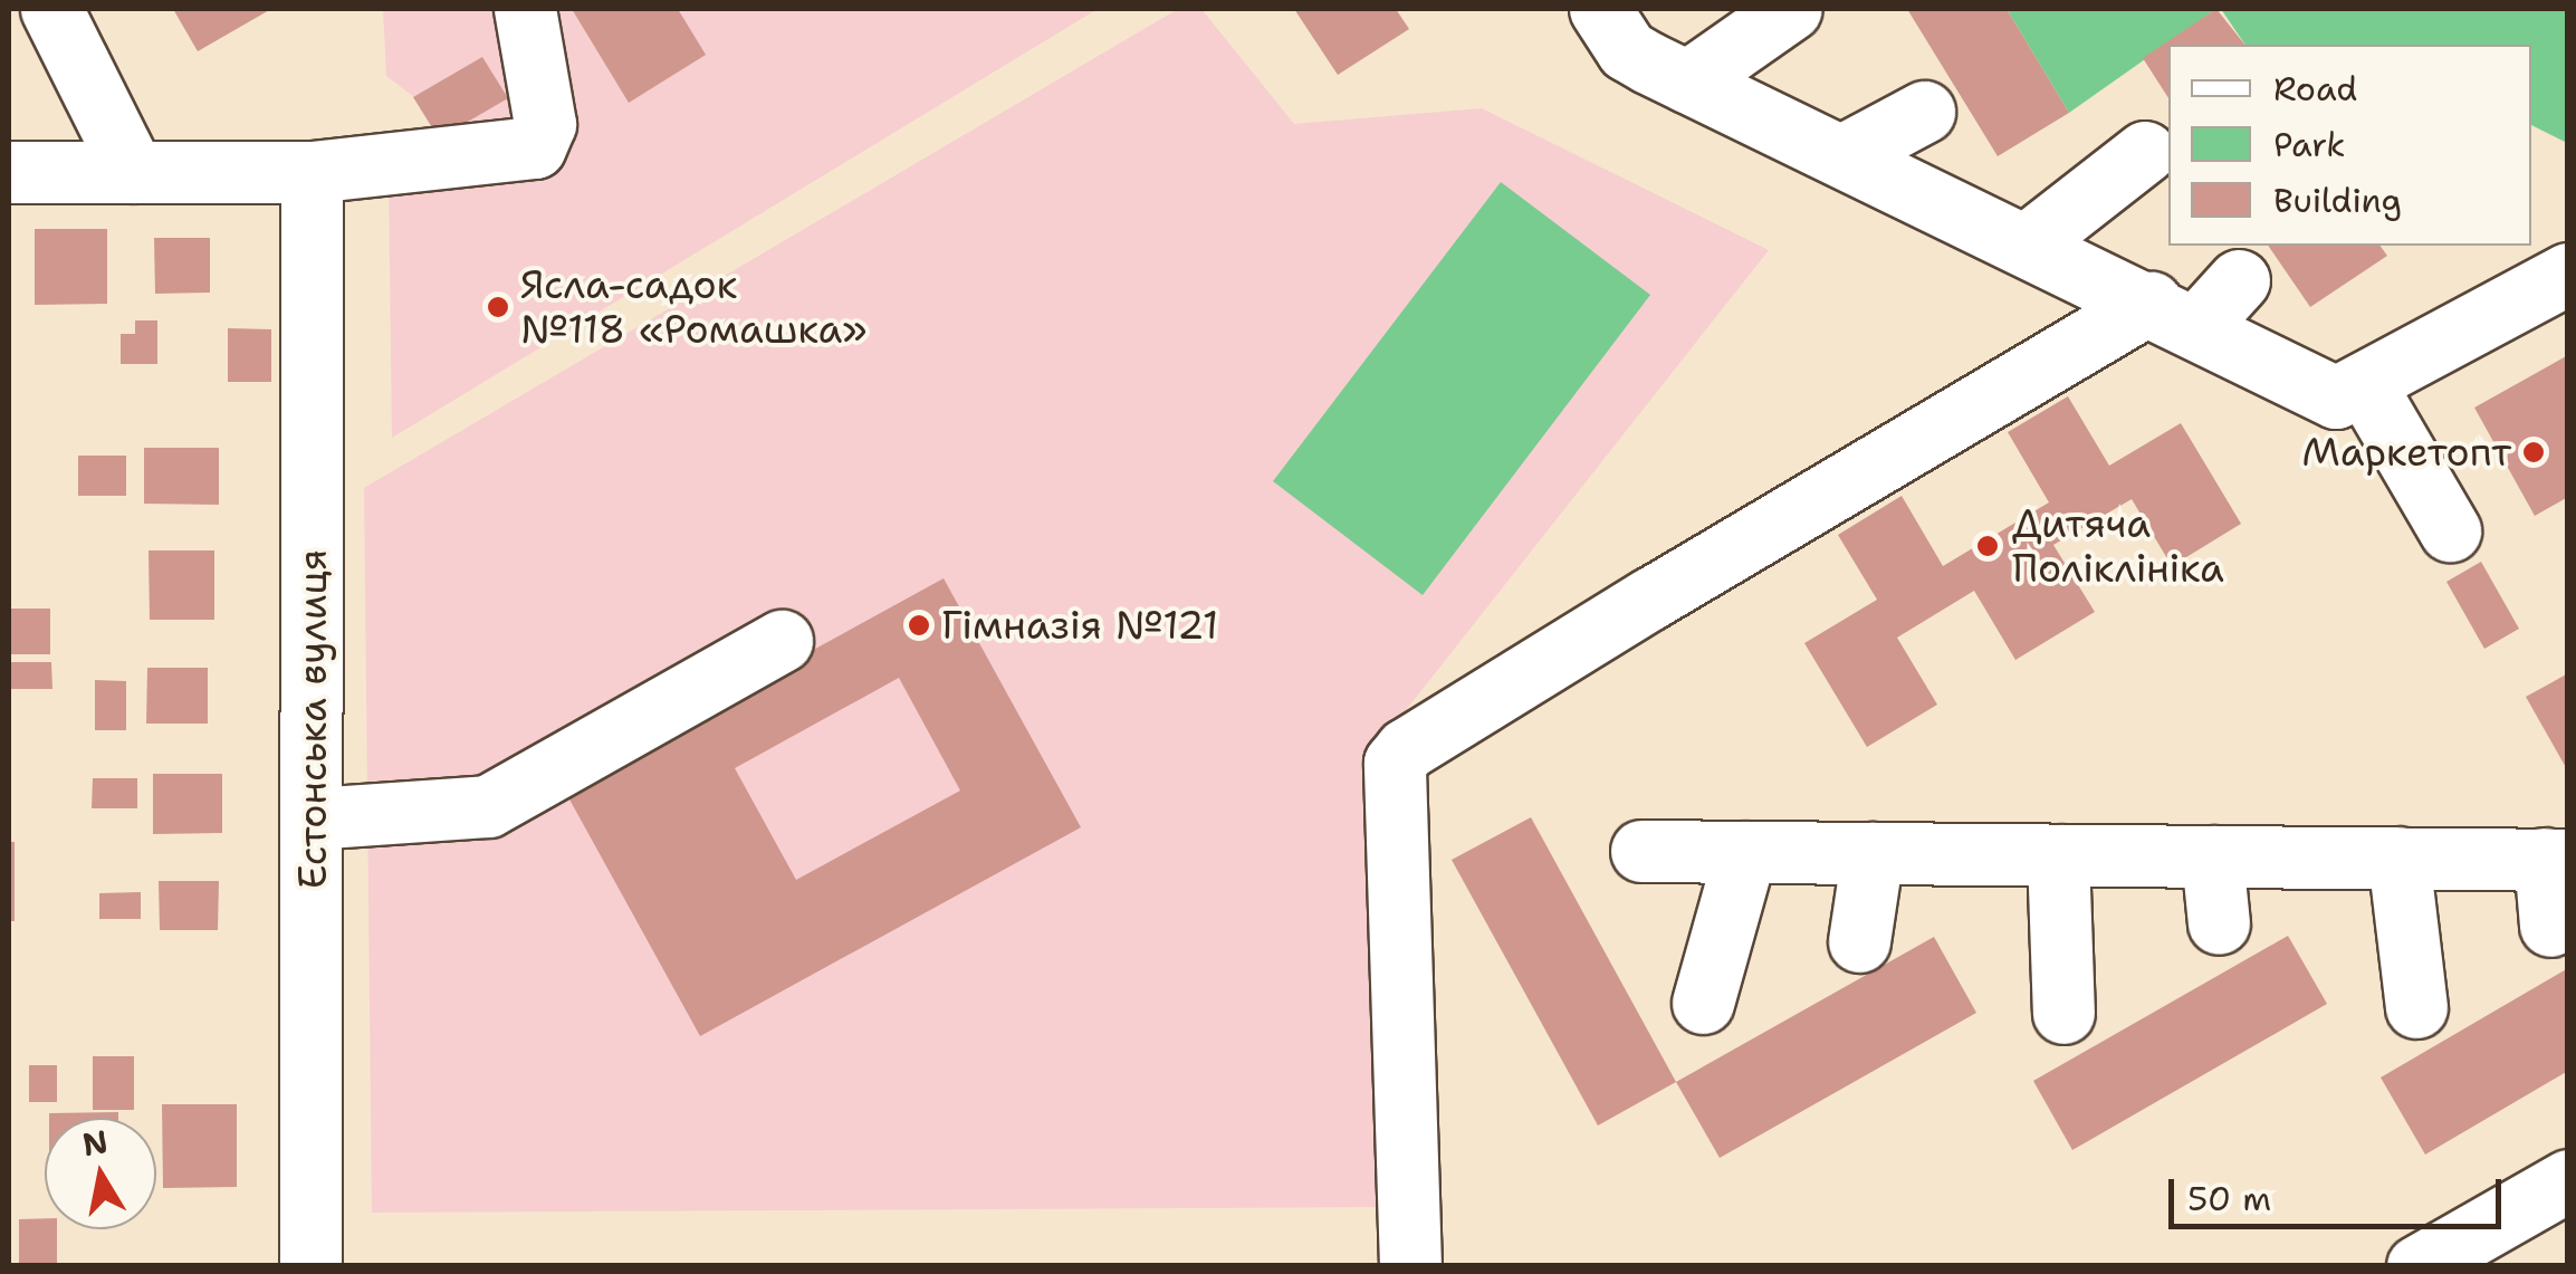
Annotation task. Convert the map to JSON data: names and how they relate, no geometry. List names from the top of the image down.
{
  "streets": {
    "street": ["Естонська вулиця"]
  },
  "places": [
    "Ясла-садок №118 «Ромашка»",
    "Маркетопт",
    "Дитяча Поліклініка",
    "Гімназія №121"
  ],
  "legend": ["Road", "Park", "Building"],
  "scale_bar": "50 m",
  "north": "top"
}
